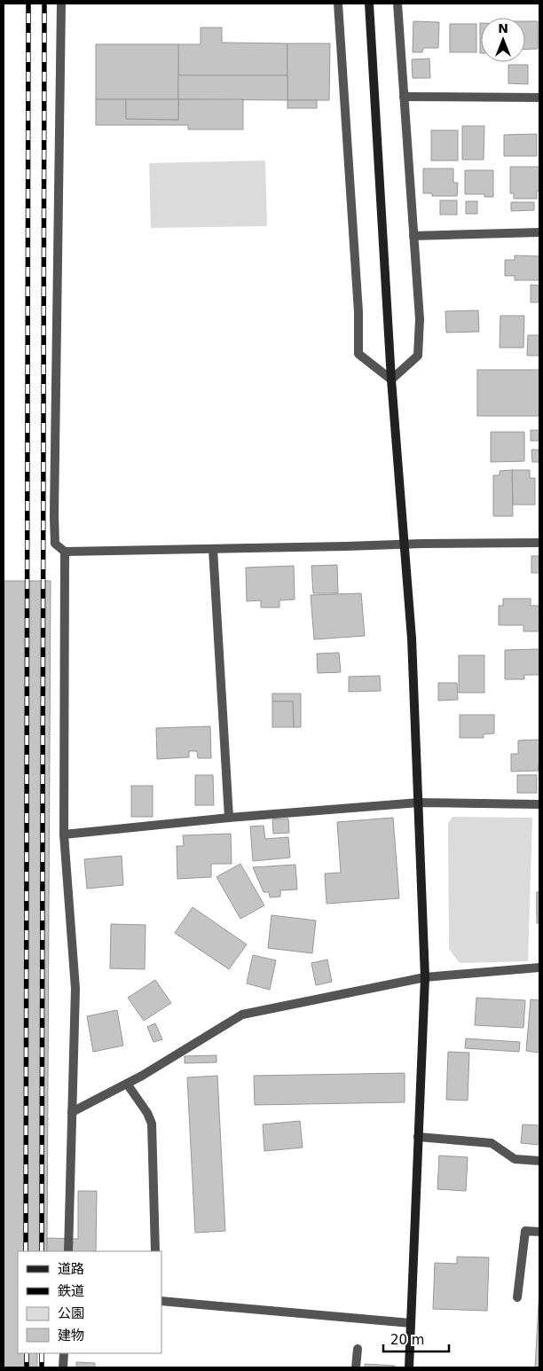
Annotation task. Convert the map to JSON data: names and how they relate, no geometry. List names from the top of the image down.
{
  "legend": [
    "道路",
    "鉄道",
    "公園",
    "建物"
  ],
  "scale_bar": "20 m",
  "north": "top"
}
